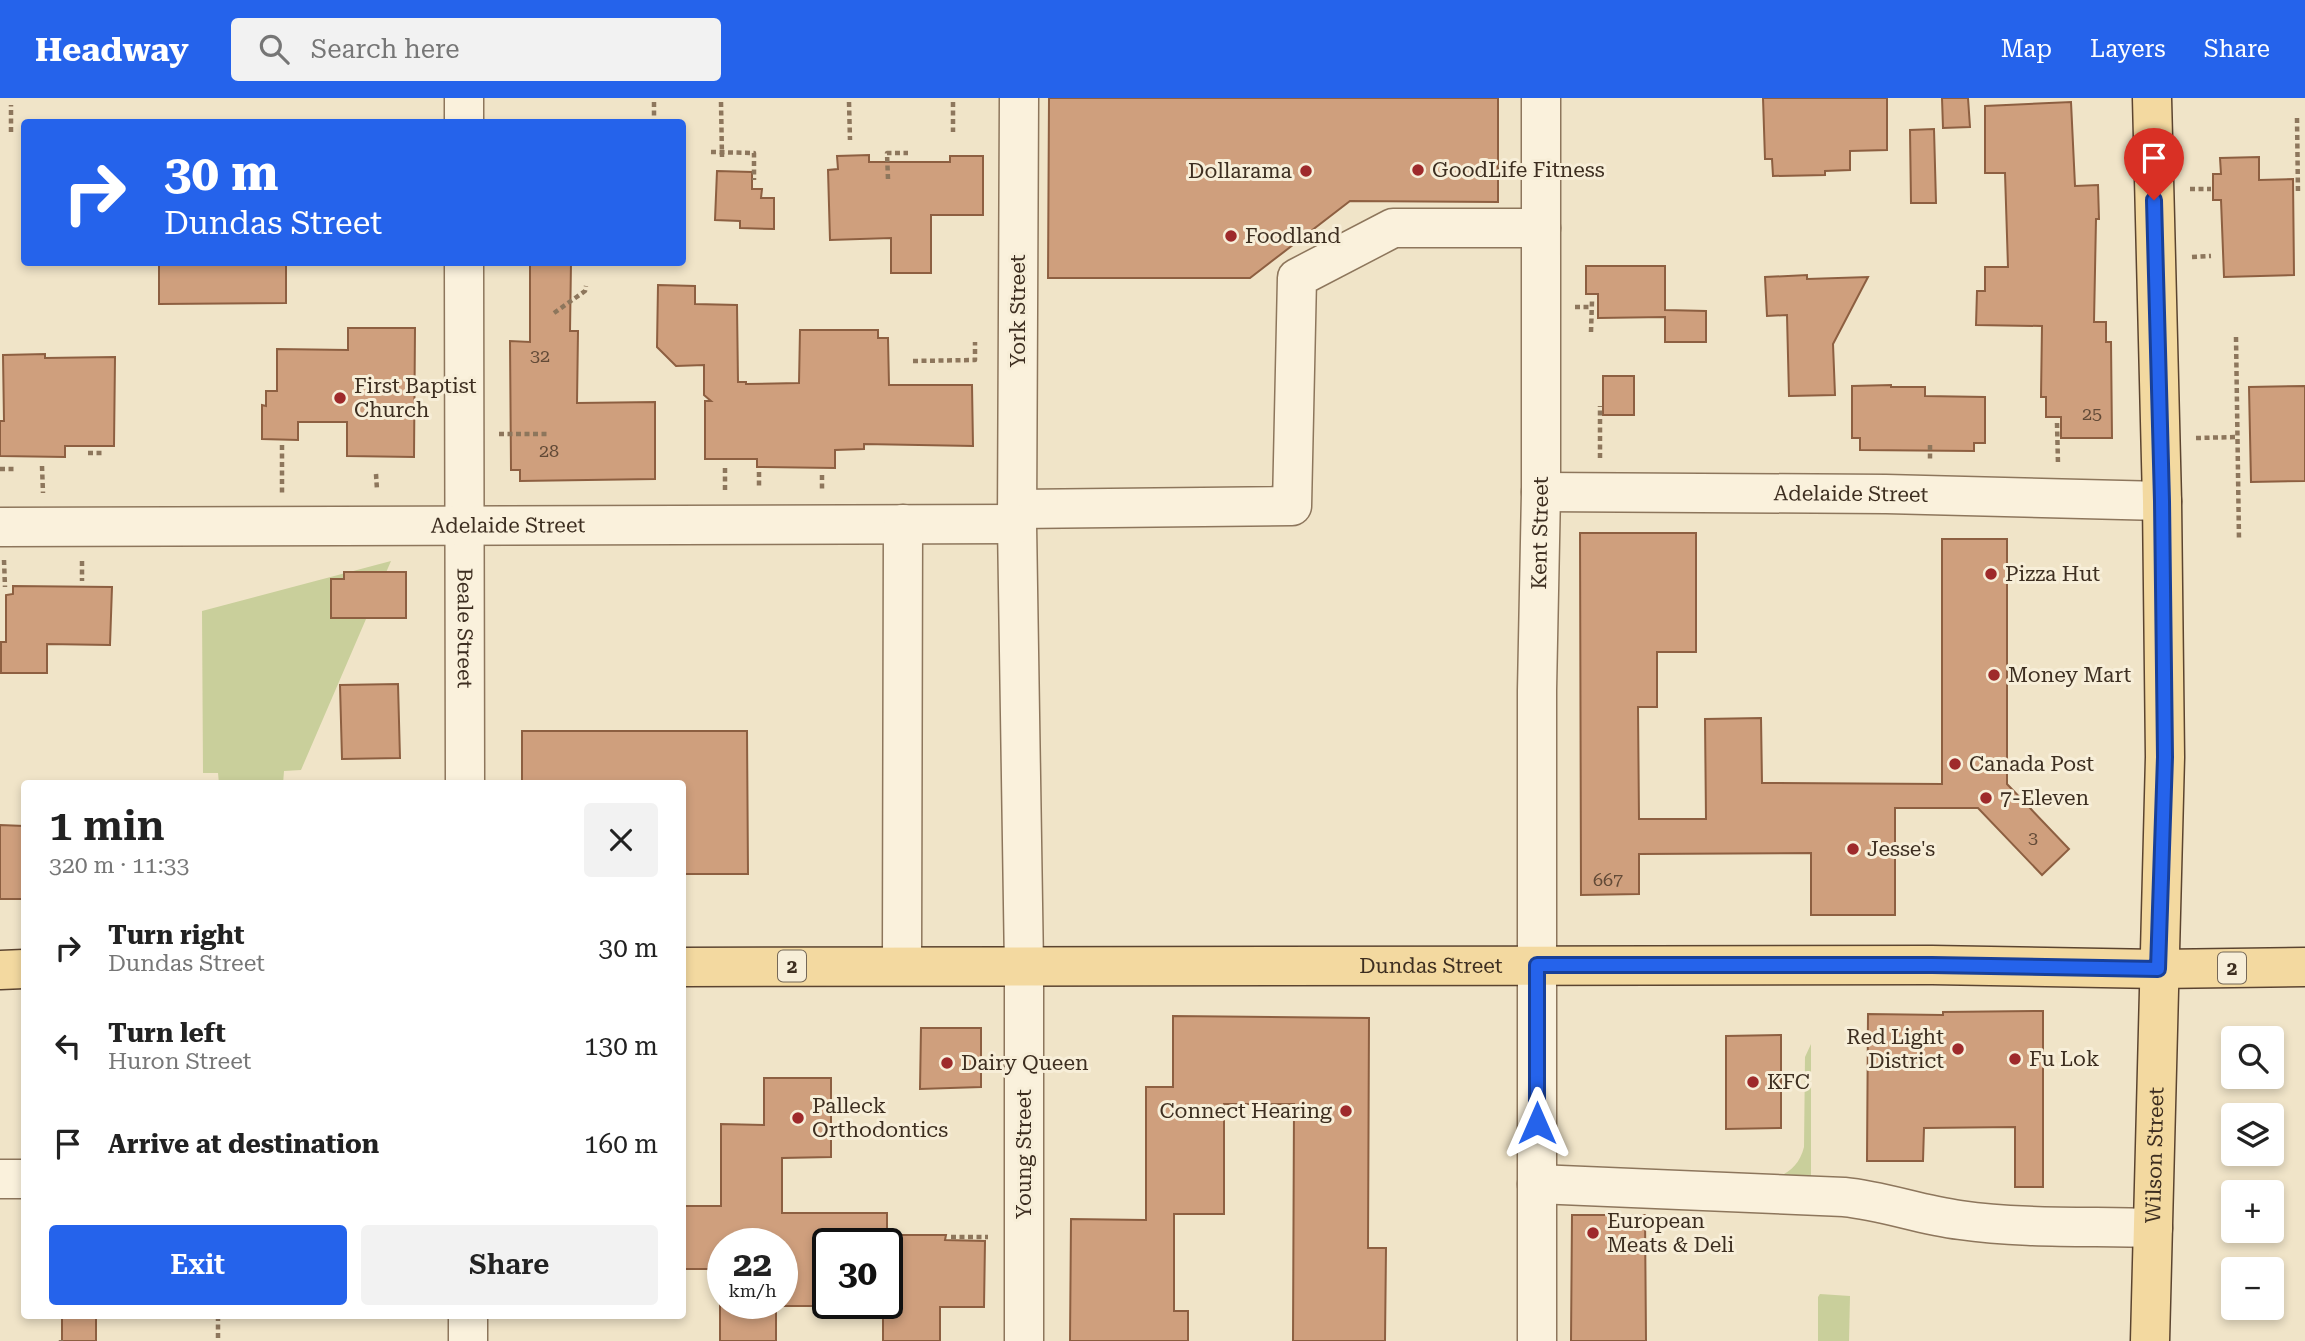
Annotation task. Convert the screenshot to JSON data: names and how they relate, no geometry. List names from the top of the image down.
{
  "streets": {
    "main road": ["2", "Dundas Street", "Wilson Street"],
    "street": [
      "York Street",
      "Adelaide Street",
      "Kent Street",
      "Beale Street",
      "Young Street"
    ]
  },
  "crossings": [
    ["York Street", "Adelaide Street"],
    ["York Street", "Dundas Street"],
    ["York Street", "Young Street"],
    ["Adelaide Street", "Kent Street"],
    ["Adelaide Street", "Beale Street"],
    ["Adelaide Street", "Wilson Street"],
    ["Kent Street", "Dundas Street"],
    ["Dundas Street", "Young Street"],
    ["Dundas Street", "Wilson Street"]
  ],
  "places": [
    "GoodLife Fitness",
    "Dollarama",
    "Foodland",
    "First Baptist Church",
    "Pizza Hut",
    "Money Mart",
    "Canada Post",
    "7-Eleven",
    "Jesse's",
    "Red Light District",
    "Fu Lok",
    "Dairy Queen",
    "KFC",
    "Connect Hearing",
    "Palleck Orthodontics",
    "European Meats & Deli"
  ],
  "house_numbers": [
    "32",
    "25",
    "28",
    "3",
    "667"
  ],
  "page": {
    "header": "Headway",
    "search": "Search here",
    "nav": ["Map", "Layers", "Share"],
    "turn": ["30 m", "Dundas Street"],
    "heading": ["1 min", "320 m · 11:33"],
    "list": [
      {
        "name": "Turn right",
        "note": "Dundas Street",
        "value": "30 m"
      },
      {
        "name": "Turn left",
        "note": "Huron Street",
        "value": "130 m"
      },
      {
        "name": "Arrive at destination",
        "value": "160 m"
      }
    ],
    "map_buttons": ["+", "−"],
    "buttons": ["Exit", "Share"],
    "speed": "22 km/h",
    "limit": "30"
  }
}
